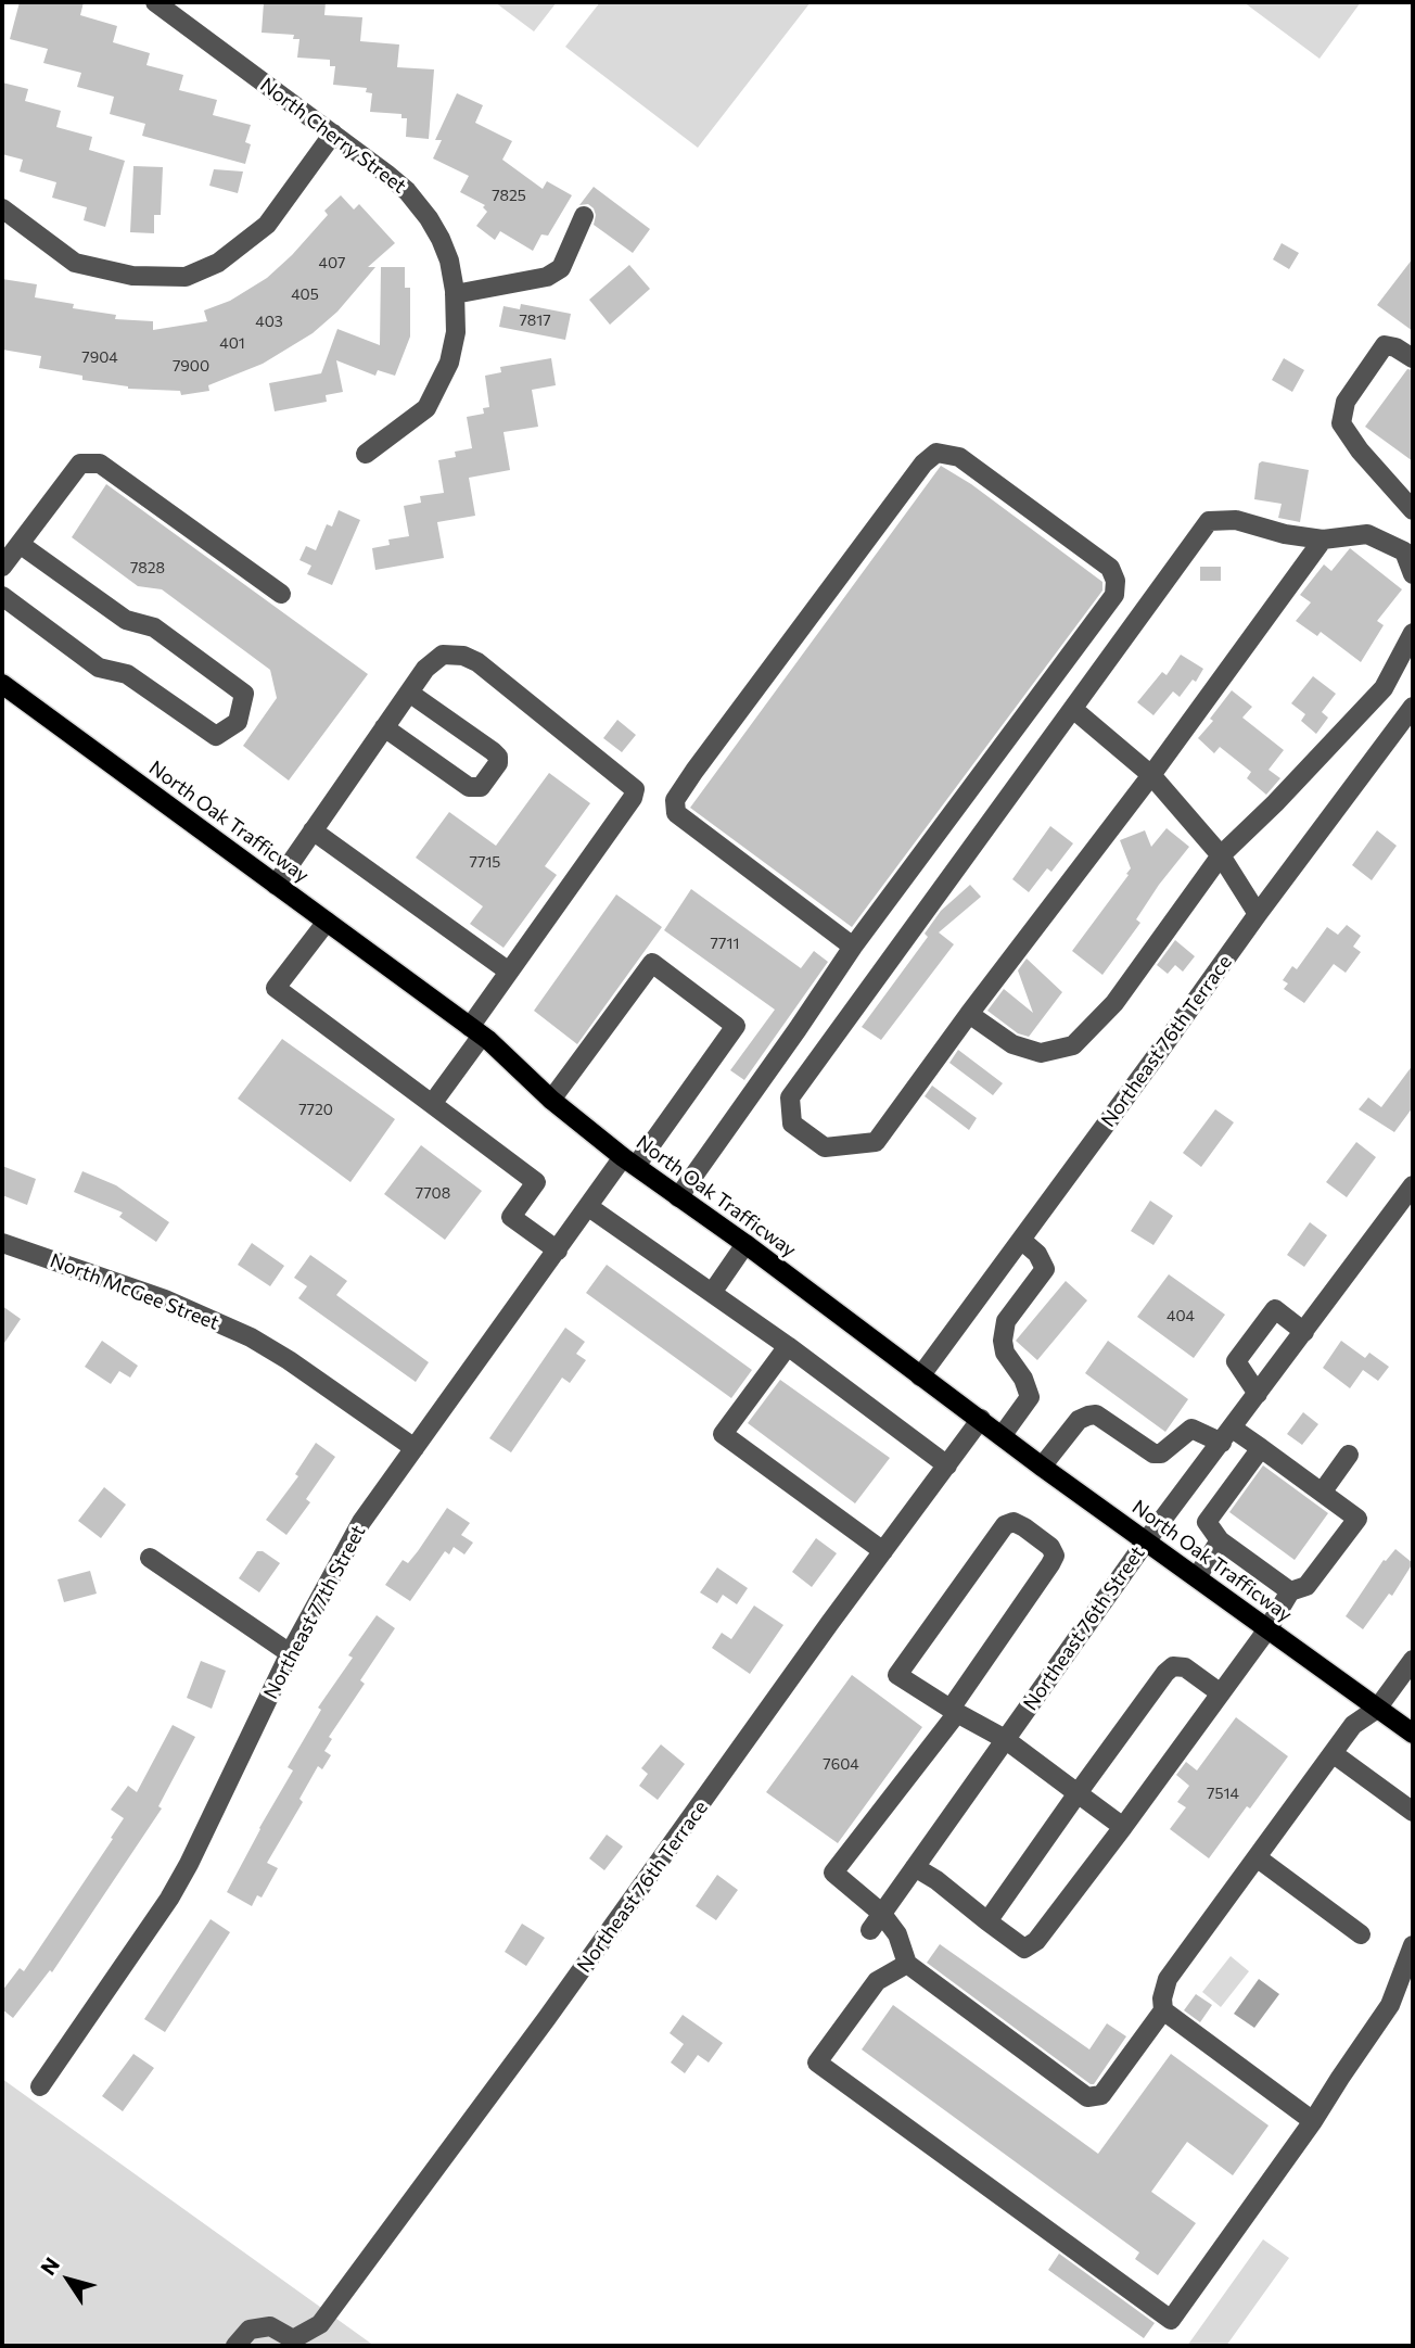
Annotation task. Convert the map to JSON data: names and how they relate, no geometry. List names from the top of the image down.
{
  "streets": {
    "main road": ["North Oak Trafficway"],
    "street": [
      "North Cherry Street",
      "Northeast 76th Terrace",
      "North McGee Street",
      "Northeast 77th Street",
      "Northeast 76th Street"
    ]
  },
  "crossings": [
    ["North Oak Trafficway", "Northeast 76th Terrace"],
    ["North Oak Trafficway", "Northeast 77th Street"],
    ["North Oak Trafficway", "Northeast 76th Street"],
    ["North McGee Street", "Northeast 77th Street"]
  ],
  "house_numbers": [
    "7825",
    "407",
    "405",
    "7817",
    "403",
    "401",
    "7904",
    "7900",
    "7828",
    "7715",
    "7711",
    "7720",
    "7708",
    "404",
    "7604",
    "7514"
  ],
  "north": "top left"
}
